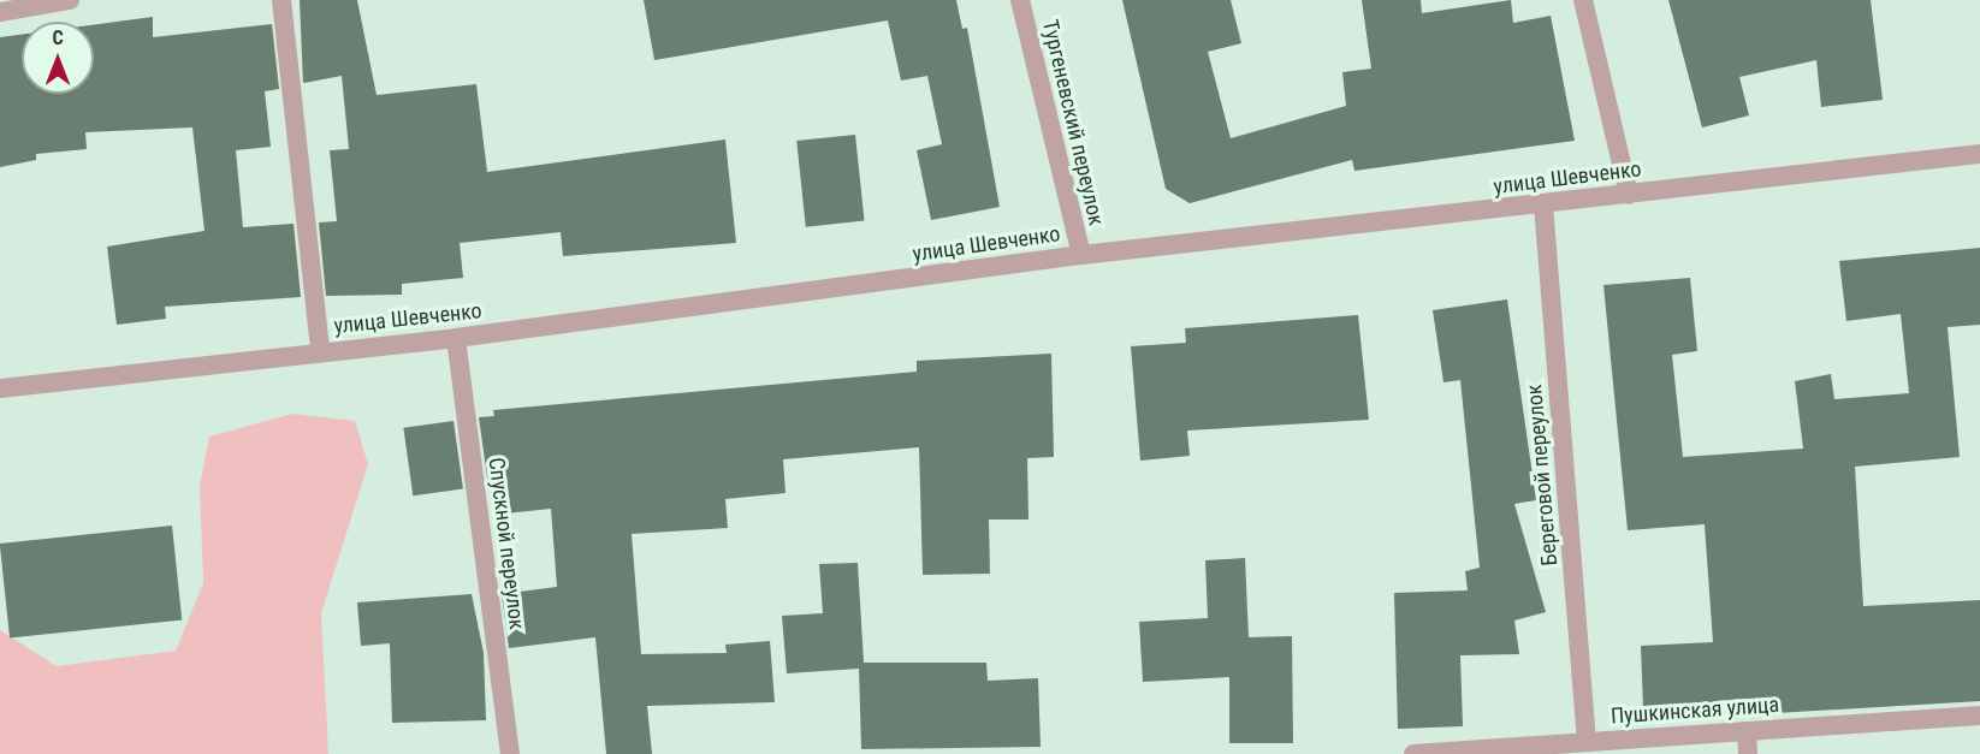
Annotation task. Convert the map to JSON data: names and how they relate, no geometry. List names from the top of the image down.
{
  "streets": {
    "street": [
      "Тургеневский переулок",
      "улица Шевченко",
      "Береговой переулок",
      "Спускной переулок",
      "Пушкинская улица"
    ]
  },
  "crossings": [
    ["Тургеневский переулок", "улица Шевченко"],
    ["улица Шевченко", "Береговой переулок"],
    ["улица Шевченко", "Спускной переулок"],
    ["Береговой переулок", "Пушкинская улица"]
  ],
  "north": "top"
}
